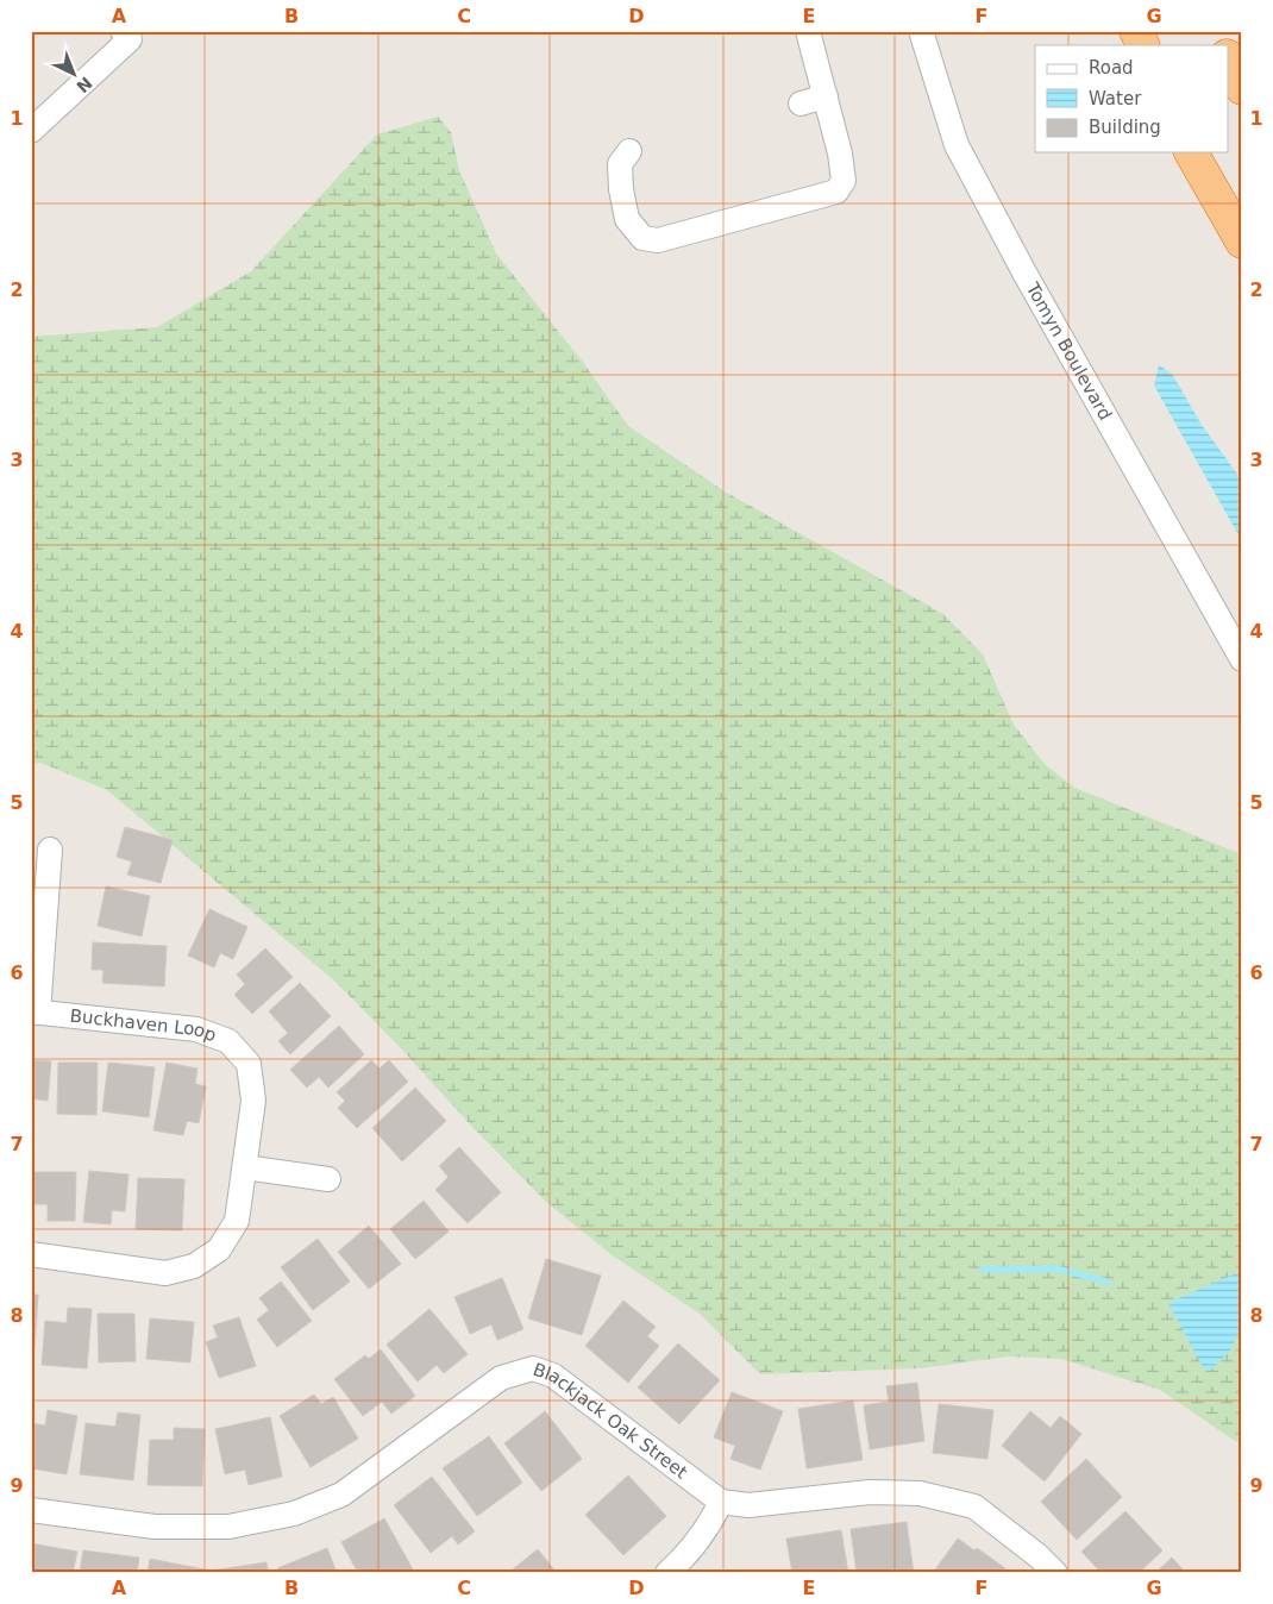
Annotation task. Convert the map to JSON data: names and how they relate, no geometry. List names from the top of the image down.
{
  "streets": {
    "street": ["Tomyn Boulevard", "Buckhaven Loop", "Blackjack Oak Street"]
  },
  "legend": ["Road", "Water", "Building"],
  "north": "bottom right",
  "grid": {
    "columns": [
      "A",
      "B",
      "C",
      "D",
      "E",
      "F",
      "G"
    ],
    "rows": [
      "1",
      "2",
      "3",
      "4",
      "5",
      "6",
      "7",
      "8",
      "9"
    ]
  }
}
